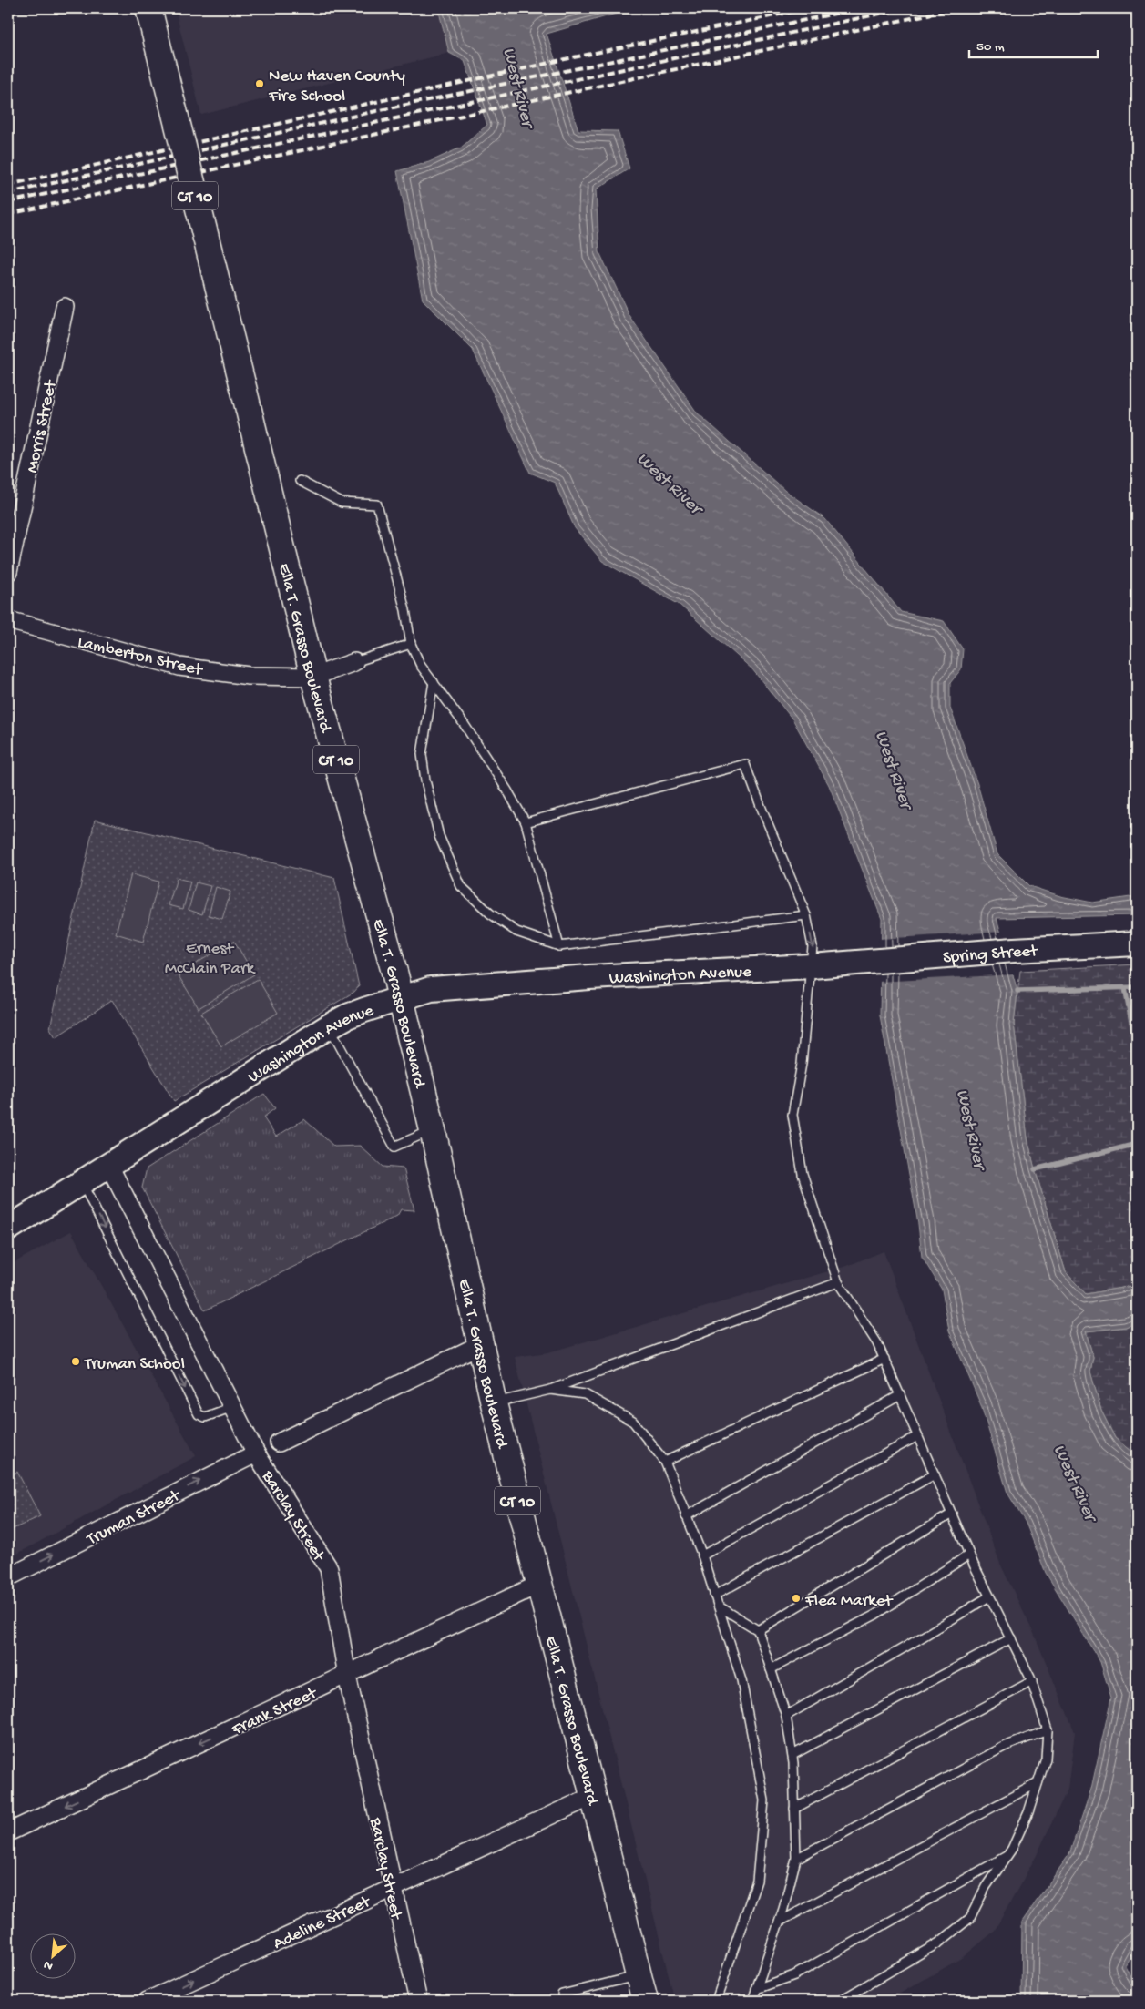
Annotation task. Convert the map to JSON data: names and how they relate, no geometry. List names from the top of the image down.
{
  "streets": {
    "main road": [
      "CT 10",
      "Ella T. Grasso Boulevard",
      "Spring Street",
      "Washington Avenue"
    ],
    "street": [
      "Morris Street",
      "Lamberton Street",
      "Barclay Street",
      "Truman Street",
      "Frank Street",
      "Adeline Street"
    ]
  },
  "crossings": [
    ["Ella T. Grasso Boulevard", "Lamberton Street"],
    ["Ella T. Grasso Boulevard", "Washington Avenue"],
    ["Ella T. Grasso Boulevard", "Frank Street"],
    ["Ella T. Grasso Boulevard", "Adeline Street"],
    ["Spring Street", "Washington Avenue"],
    ["Washington Avenue", "Barclay Street"],
    ["Barclay Street", "Truman Street"],
    ["Barclay Street", "Frank Street"],
    ["Barclay Street", "Adeline Street"]
  ],
  "one_way": ["Truman Street", "Frank Street", "Adeline Street"],
  "water": ["West River"],
  "parks": ["Ernest McClain Park"],
  "places": ["New Haven County Fire School", "Truman School", "Flea Market"],
  "scale_bar": "50 m",
  "north": "bottom left"
}
